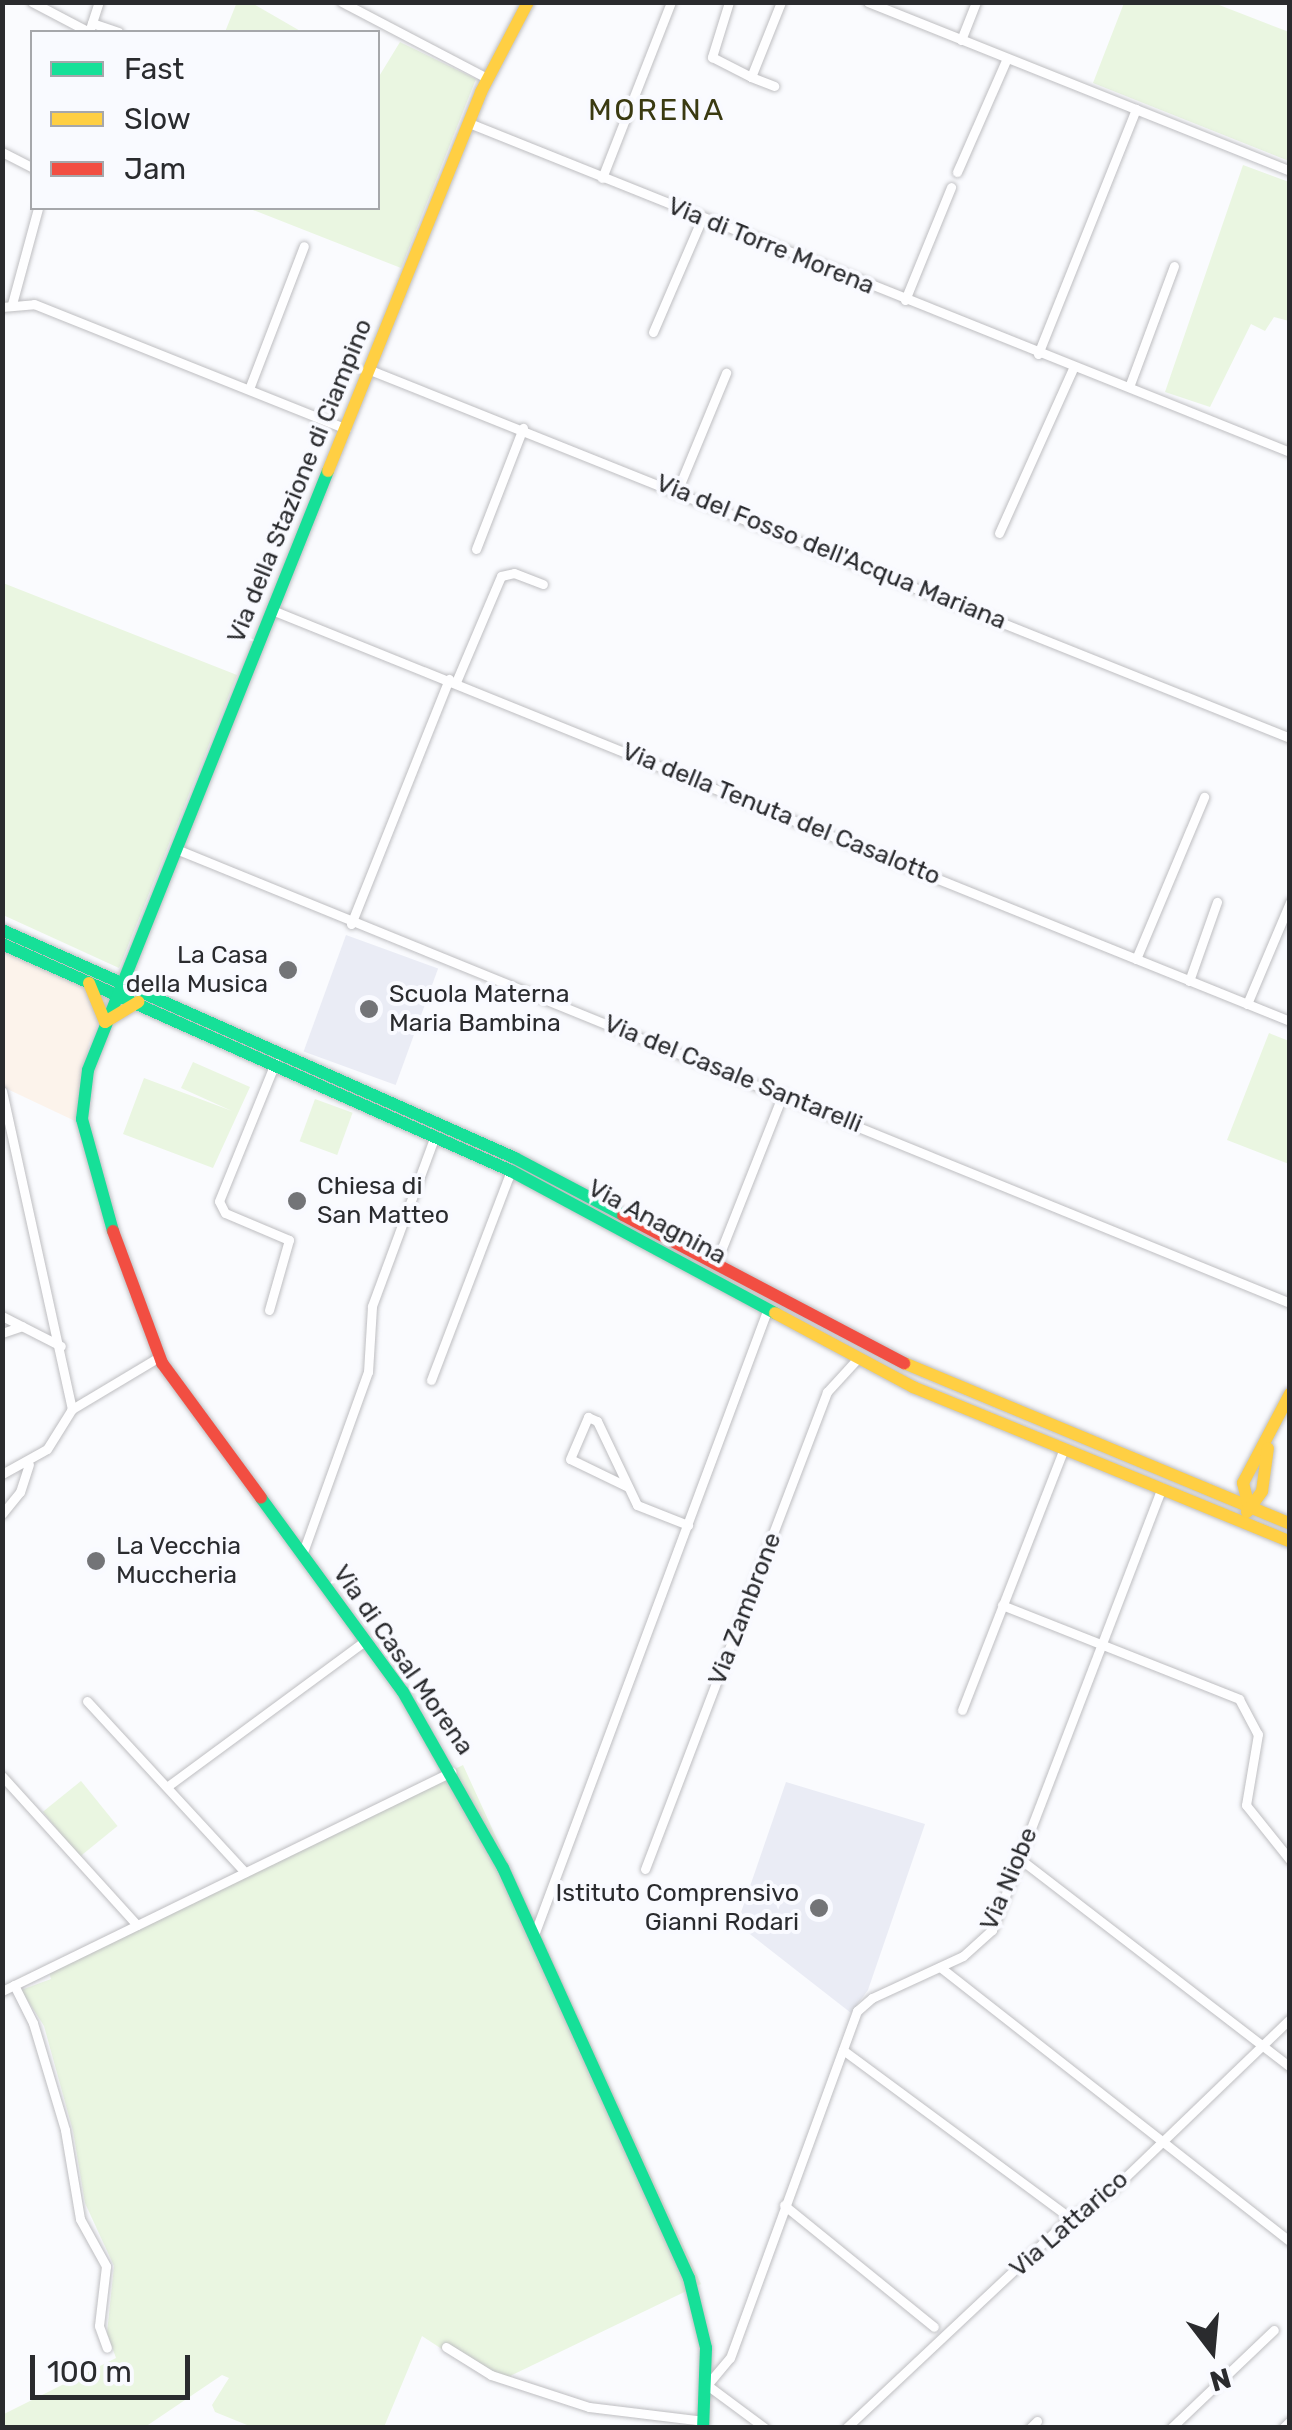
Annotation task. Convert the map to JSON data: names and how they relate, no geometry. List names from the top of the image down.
{
  "streets": {
    "main road": ["Via della Stazione di Ciampino", "Via Anagnina", "Via di Casal Morena"],
    "street": [
      "Via di Torre Morena",
      "Via del Fosso dell'Acqua Mariana",
      "Via della Tenuta del Casalotto",
      "Via del Casale Santarelli",
      "Via Zambrone",
      "Via Niobe",
      "Via Lattarico"
    ]
  },
  "crossings": [
    ["Via di Torre Morena", "Via della Stazione di Ciampino"],
    ["Via della Stazione di Ciampino", "Via del Fosso dell'Acqua Mariana"],
    ["Via della Stazione di Ciampino", "Via della Tenuta del Casalotto"],
    ["Via della Stazione di Ciampino", "Via del Casale Santarelli"],
    ["Via della Stazione di Ciampino", "Via Anagnina"],
    ["Via della Stazione di Ciampino", "Via di Casal Morena"],
    ["Via Anagnina", "Via Zambrone"],
    ["Via Anagnina", "Via di Casal Morena"],
    ["Via Anagnina", "Via Niobe"],
    ["Via di Casal Morena", "Via Niobe"]
  ],
  "districts": ["MORENA"],
  "places": [
    "La Casa della Musica",
    "Scuola Materna Maria Bambina",
    "Chiesa di San Matteo",
    "La Vecchia Muccheria",
    "Istituto Comprensivo Gianni Rodari"
  ],
  "legend": ["Fast", "Slow", "Jam"],
  "scale_bar": "100 m",
  "north": "bottom"
}
